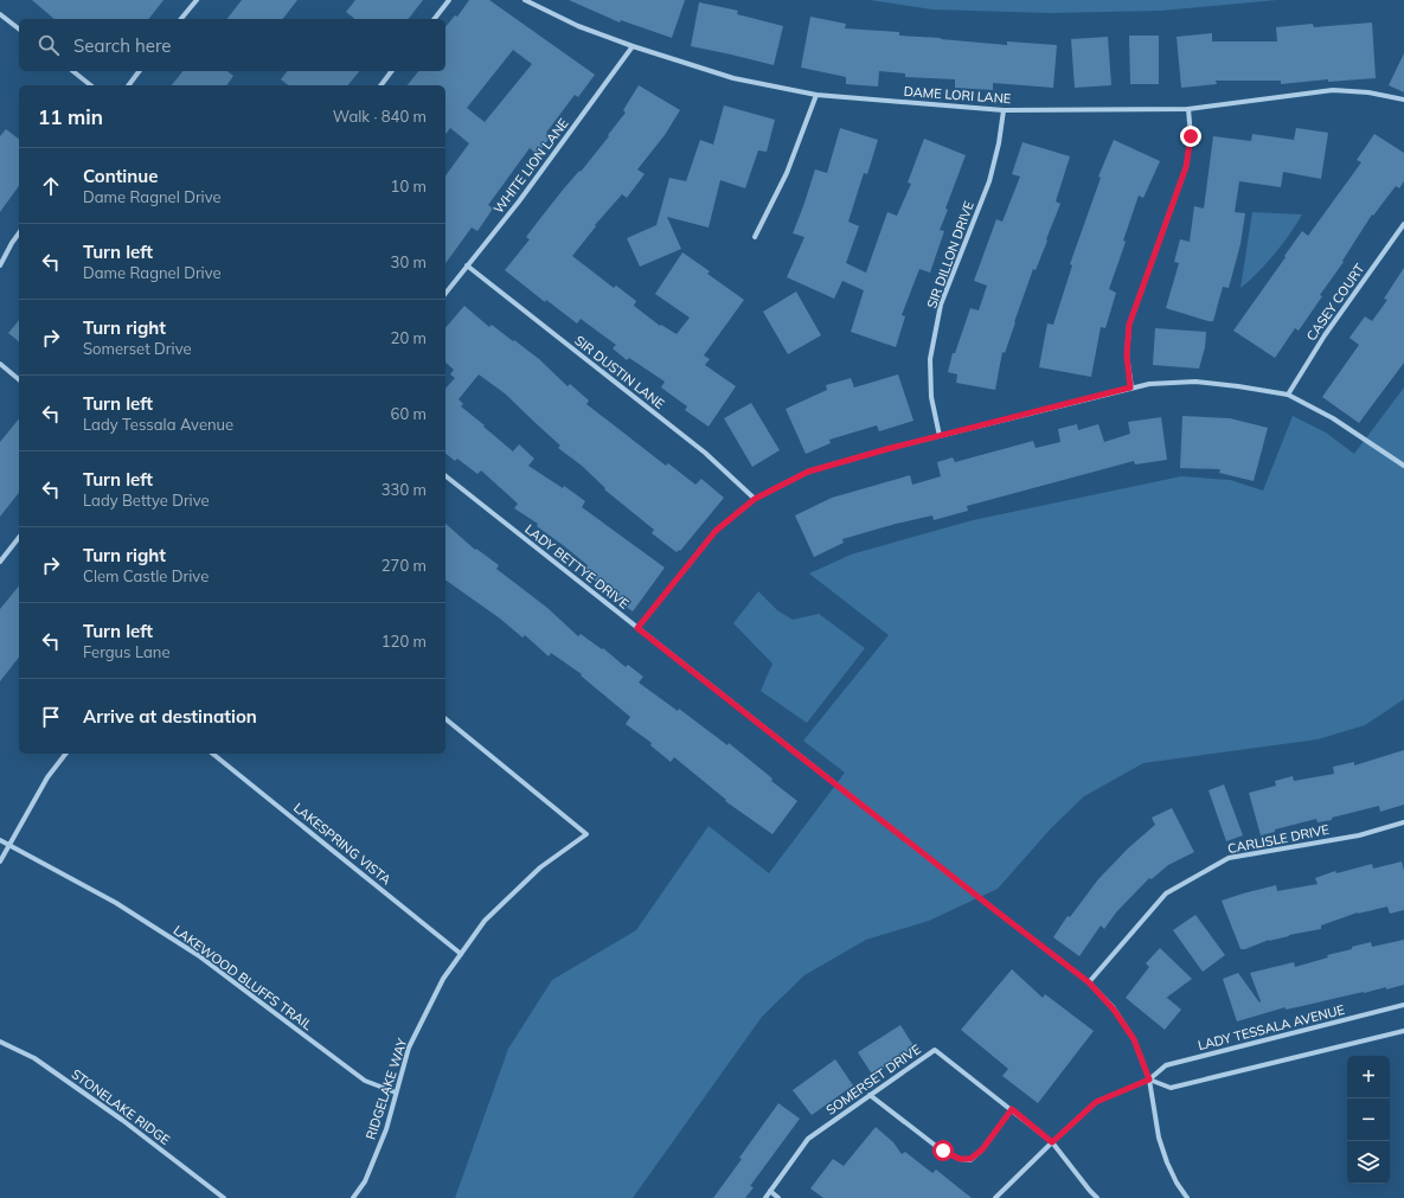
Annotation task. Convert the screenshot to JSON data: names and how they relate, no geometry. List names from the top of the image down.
{
  "streets": {
    "street": [
      "DAME LORI LANE",
      "WHITE LION LANE",
      "SIR DILLON DRIVE",
      "CASEY COURT",
      "SIR DUSTIN LANE",
      "LADY BETTYE DRIVE",
      "CARLISLE DRIVE",
      "LAKESPRING VISTA",
      "LAKEWOOD BLUFFS TRAIL",
      "LADY TESSALA AVENUE",
      "SOMERSET DRIVE",
      "RIDGELAKE WAY",
      "STONELAKE RIDGE"
    ]
  },
  "crossings": [
    ["DAME LORI LANE", "WHITE LION LANE"],
    ["DAME LORI LANE", "SIR DILLON DRIVE"],
    ["WHITE LION LANE", "SIR DUSTIN LANE"],
    ["LADY BETTYE DRIVE", "CARLISLE DRIVE"],
    ["LADY BETTYE DRIVE", "LADY TESSALA AVENUE"],
    ["LAKESPRING VISTA", "RIDGELAKE WAY"],
    ["LAKEWOOD BLUFFS TRAIL", "RIDGELAKE WAY"],
    ["LADY TESSALA AVENUE", "SOMERSET DRIVE"]
  ],
  "page": {
    "search": "Search here",
    "heading": ["11 min", "Walk · 840 m"],
    "list": [
      ["Continue", "Dame Ragnel Drive", "10 m"],
      ["Turn left", "Dame Ragnel Drive", "30 m"],
      ["Turn right", "Somerset Drive", "20 m"],
      ["Turn left", "Lady Tessala Avenue", "60 m"],
      ["Turn left", "Lady Bettye Drive", "330 m"],
      ["Turn right", "Clem Castle Drive", "270 m"],
      ["Turn left", "Fergus Lane", "120 m"],
      "Arrive at destination"
    ],
    "map_buttons": ["+", "−"]
  }
}
